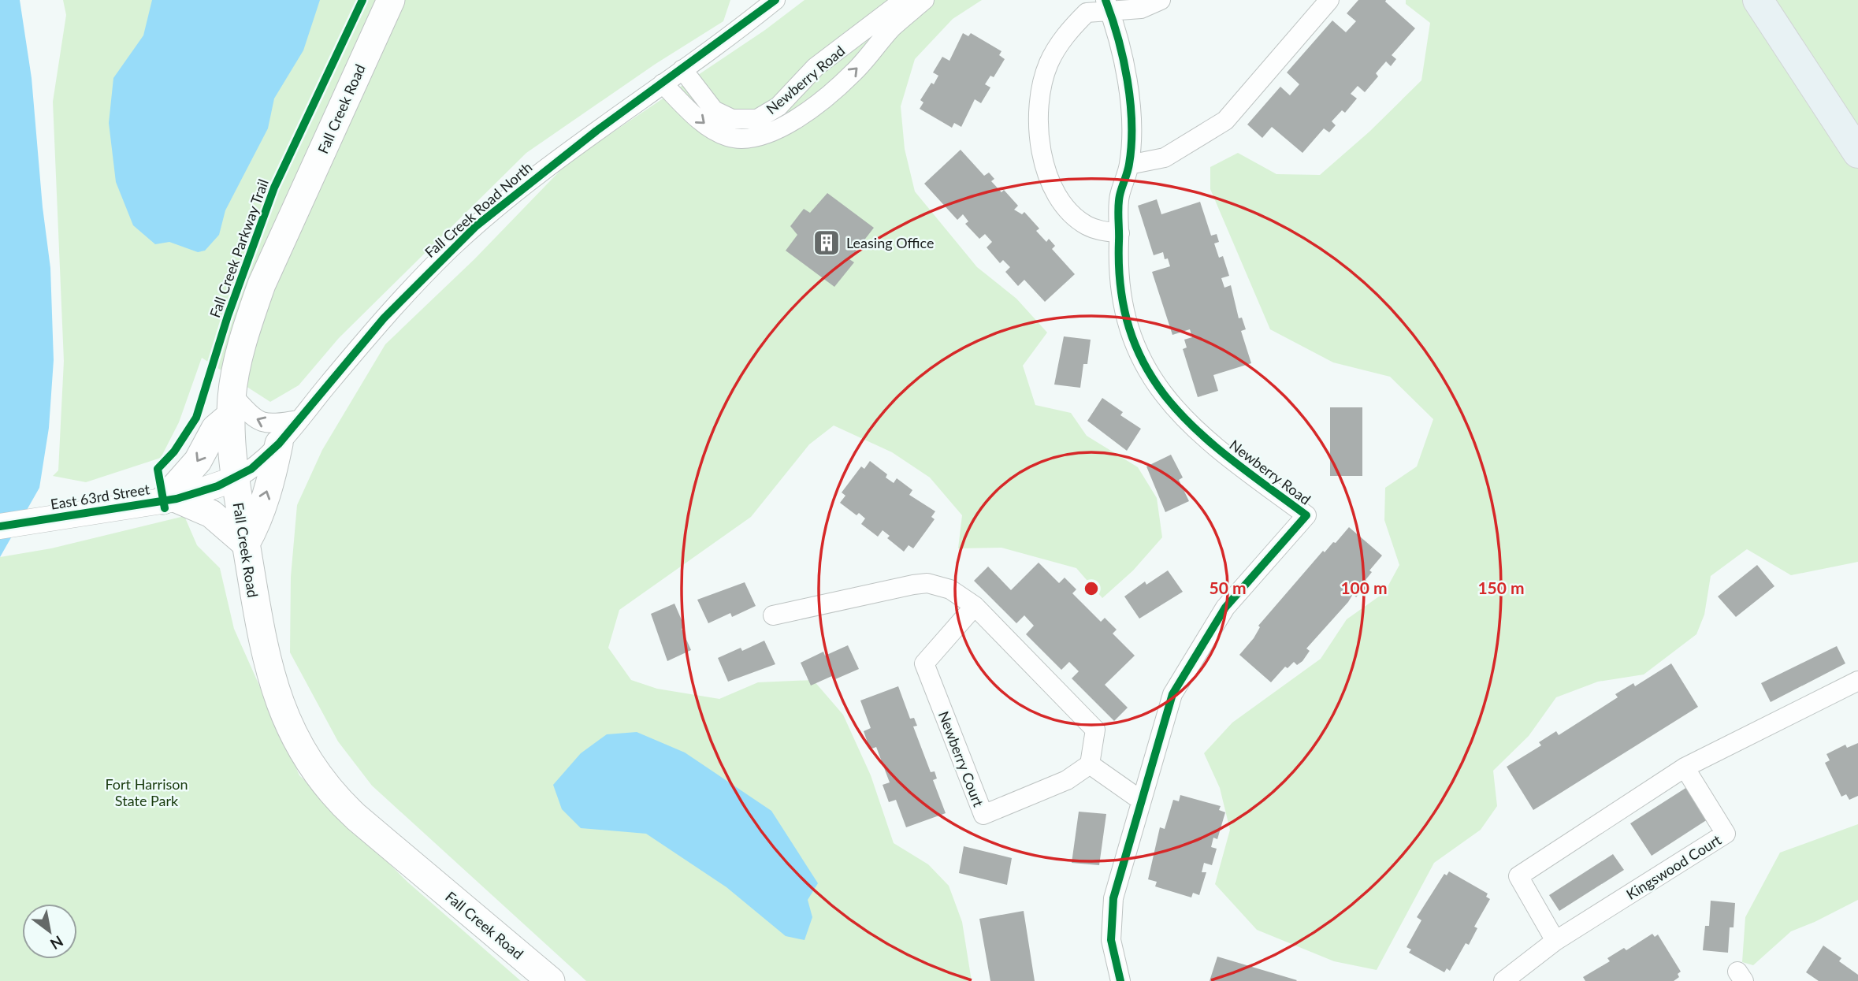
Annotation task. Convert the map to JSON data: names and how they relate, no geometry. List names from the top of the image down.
{
  "streets": {
    "main road": ["Fall Creek Road"],
    "street": [
      "Newberry Road",
      "Fall Creek Road North",
      "East 63rd Street",
      "Newberry Court",
      "Kingswood Court"
    ],
    "cycle path": ["Fall Creek Parkway Trail"]
  },
  "crossings": [
    ["Newberry Road", "Fall Creek Road North"],
    ["Fall Creek Road", "Fall Creek Road North"],
    ["Fall Creek Road", "East 63rd Street"],
    ["Fall Creek Road North", "East 63rd Street"]
  ],
  "parks": ["Fort Harrison State Park"],
  "places": {
    "building": ["Leasing Office"]
  },
  "north": "bottom right",
  "rings": ["50 m", "100 m", "150 m"]
}
